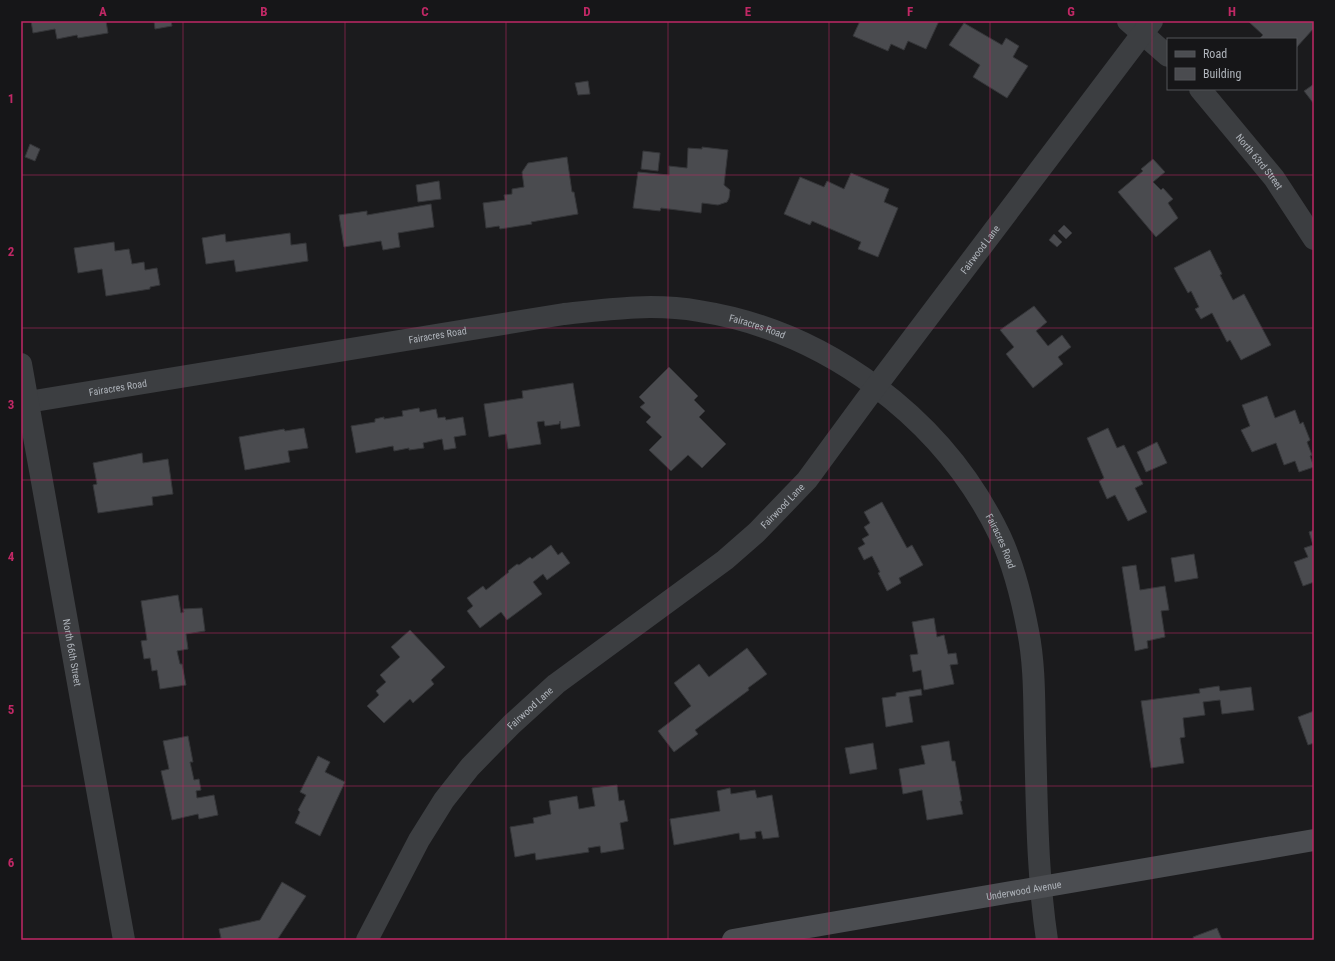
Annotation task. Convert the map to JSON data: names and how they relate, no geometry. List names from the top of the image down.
{
  "streets": {
    "main road": ["Underwood Avenue"],
    "street": [
      "North 63rd Street",
      "Fairwood Lane",
      "Fairacres Road",
      "North 66th Street"
    ]
  },
  "crossings": [
    ["Fairwood Lane", "Fairacres Road"],
    ["Fairacres Road", "North 66th Street"],
    ["Fairacres Road", "Underwood Avenue"]
  ],
  "legend": ["Road", "Building"],
  "grid": {
    "columns": [
      "A",
      "B",
      "C",
      "D",
      "E",
      "F",
      "G",
      "H"
    ],
    "rows": [
      "1",
      "2",
      "3",
      "4",
      "5",
      "6"
    ]
  }
}
